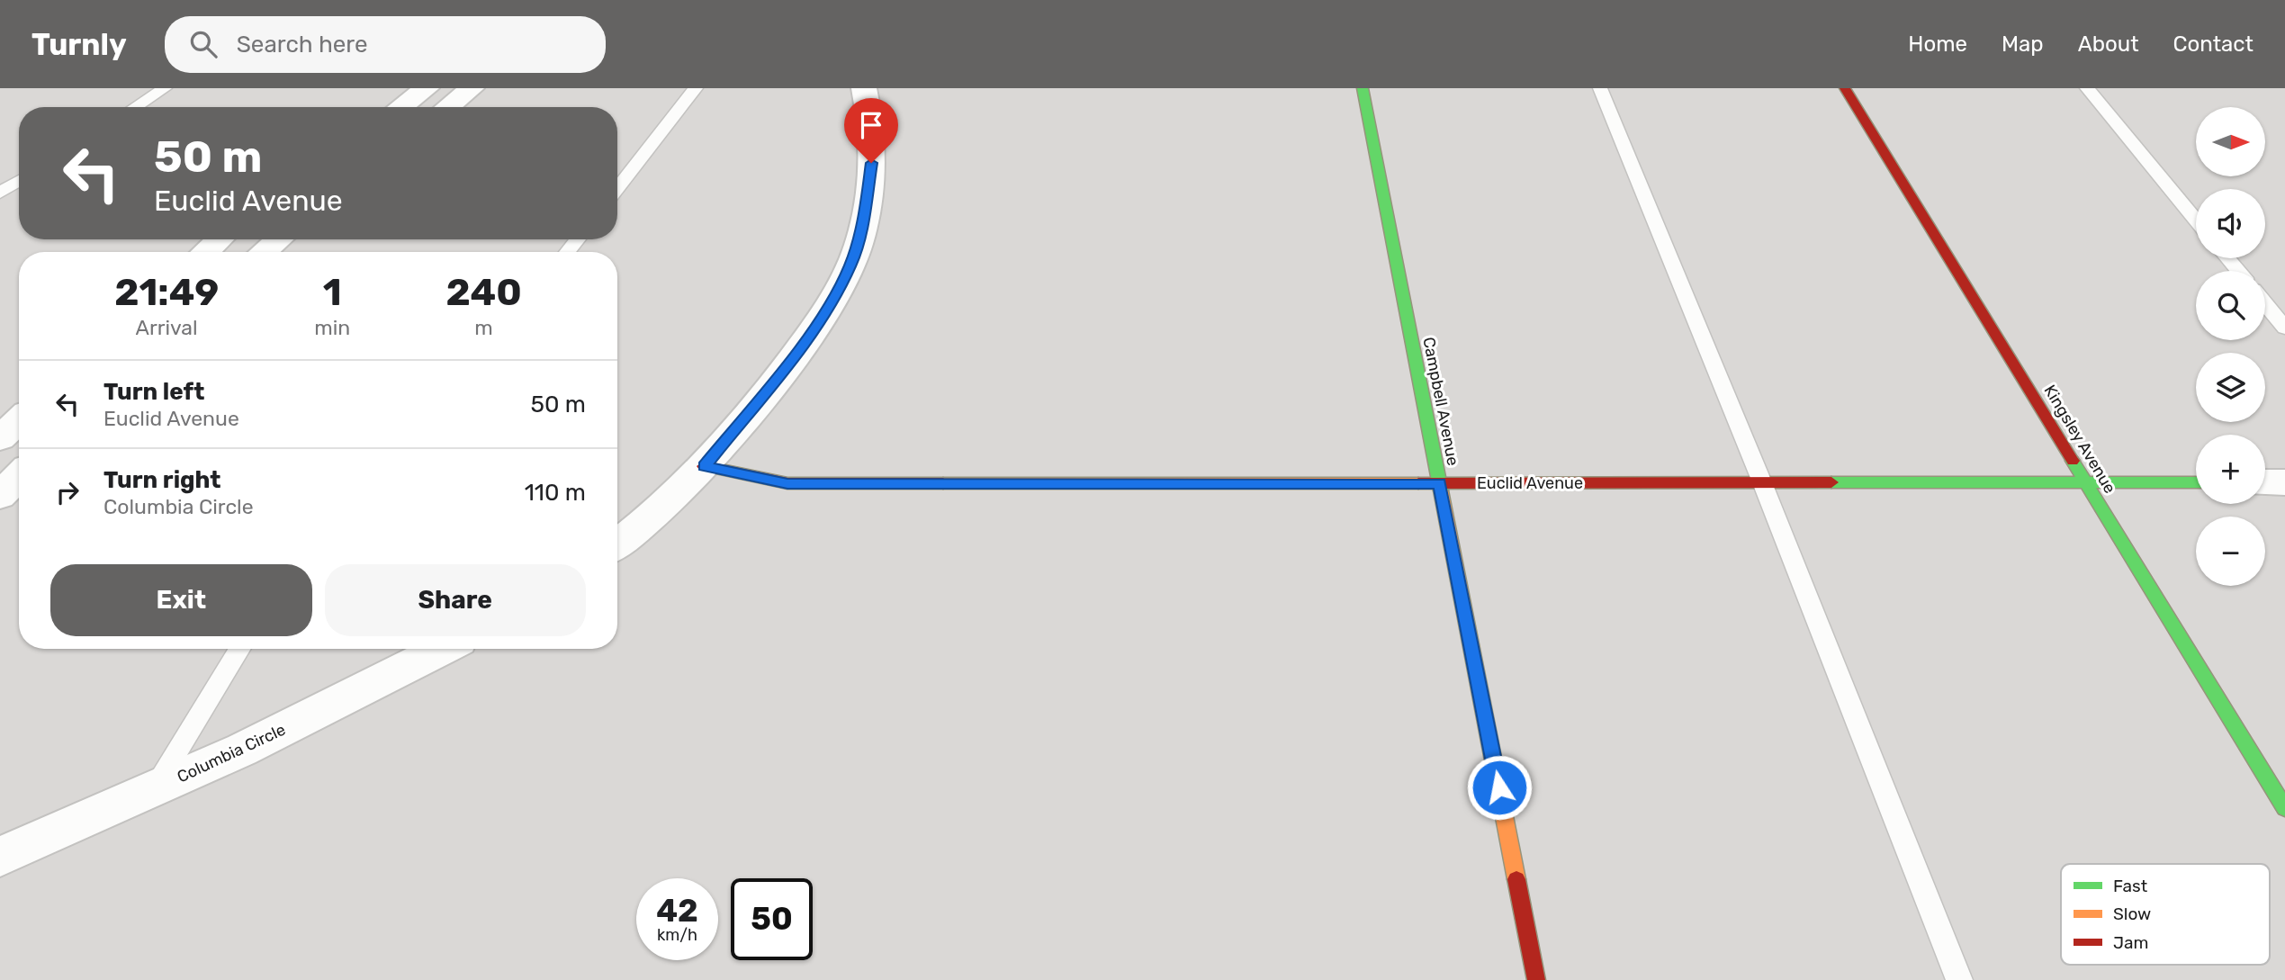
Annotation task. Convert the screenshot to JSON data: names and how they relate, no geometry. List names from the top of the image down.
{
  "streets": {
    "street": [
      "Campbell Avenue",
      "Kingsley Avenue",
      "Euclid Avenue",
      "Columbia Circle"
    ]
  },
  "crossings": [
    ["Campbell Avenue", "Euclid Avenue"],
    ["Kingsley Avenue", "Euclid Avenue"]
  ],
  "legend": ["Fast", "Slow", "Jam"],
  "north": "right",
  "page": {
    "header": "Turnly",
    "search": "Search here",
    "nav": [
      "Home",
      "Map",
      "About",
      "Contact"
    ],
    "map_buttons": ["+", "−"],
    "turn": ["50 m", "Euclid Avenue"],
    "eta": [
      "21:49",
      "Arrival",
      "1",
      "min",
      "240",
      "m"
    ],
    "list": [
      {
        "name": "Turn left",
        "note": "Euclid Avenue",
        "value": "50 m"
      },
      {
        "name": "Turn right",
        "note": "Columbia Circle",
        "value": "110 m"
      }
    ],
    "buttons": ["Exit", "Share"],
    "speed": "42 km/h",
    "limit": "50"
  }
}
